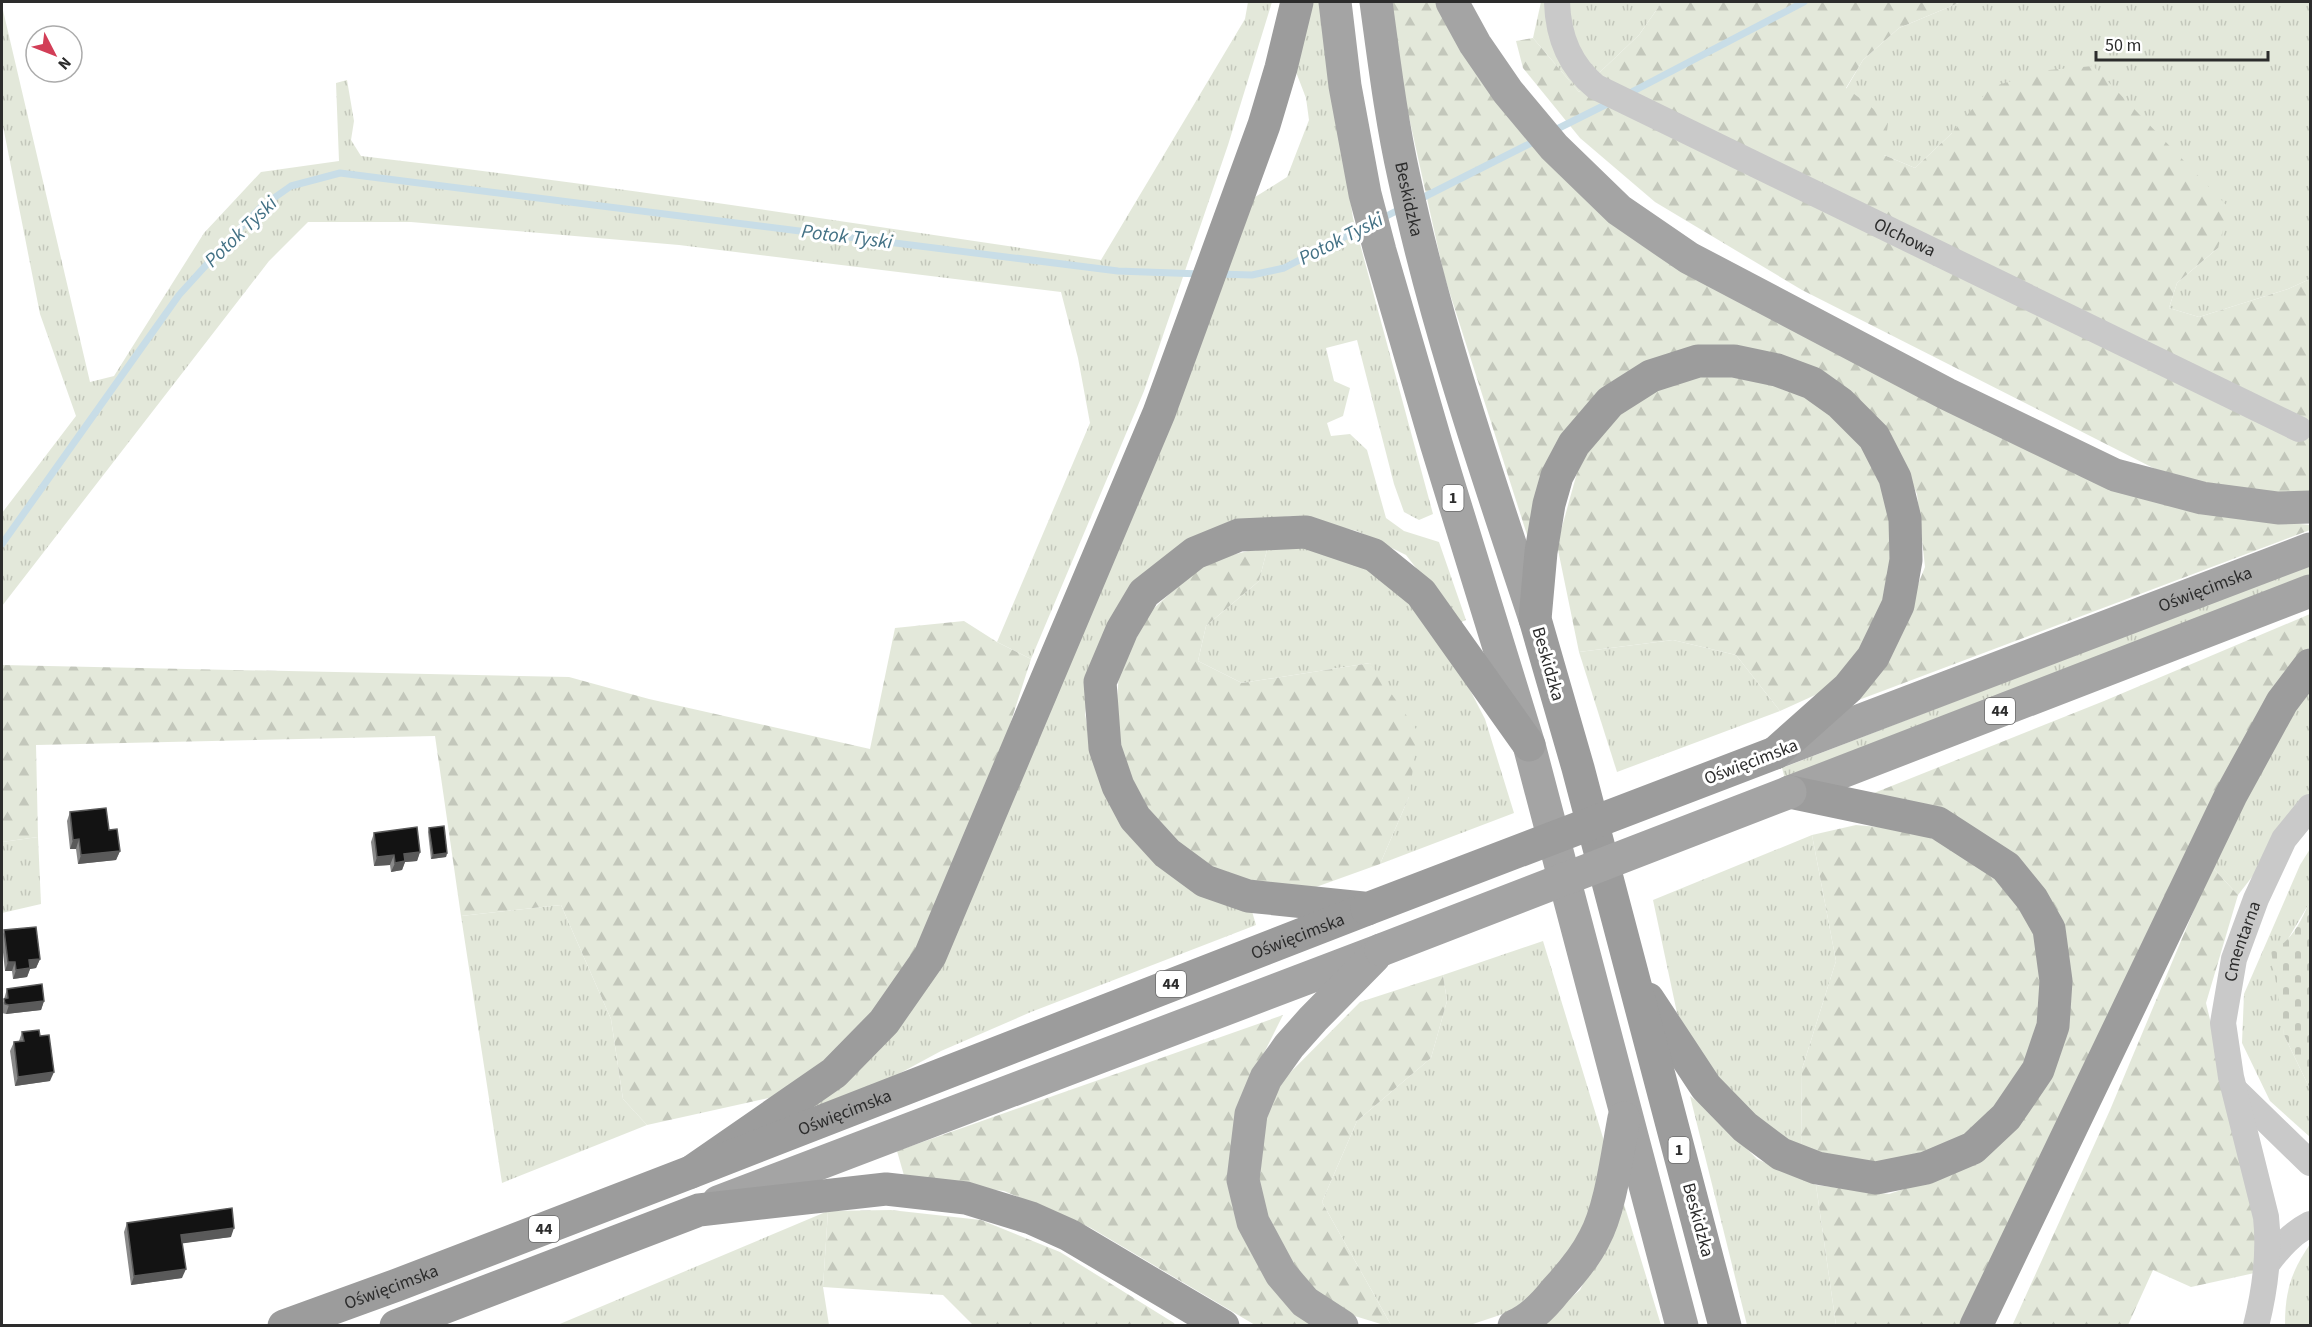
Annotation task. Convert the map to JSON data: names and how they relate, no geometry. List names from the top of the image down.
{
  "streets": {
    "highway": [
      "Beskidzka",
      "1",
      "Oświęcimska",
      "44"
    ],
    "street": ["Olchowa", "Cmentarna"]
  },
  "water": ["Potok Tyski"],
  "scale_bar": "50 m",
  "north": "bottom right"
}
